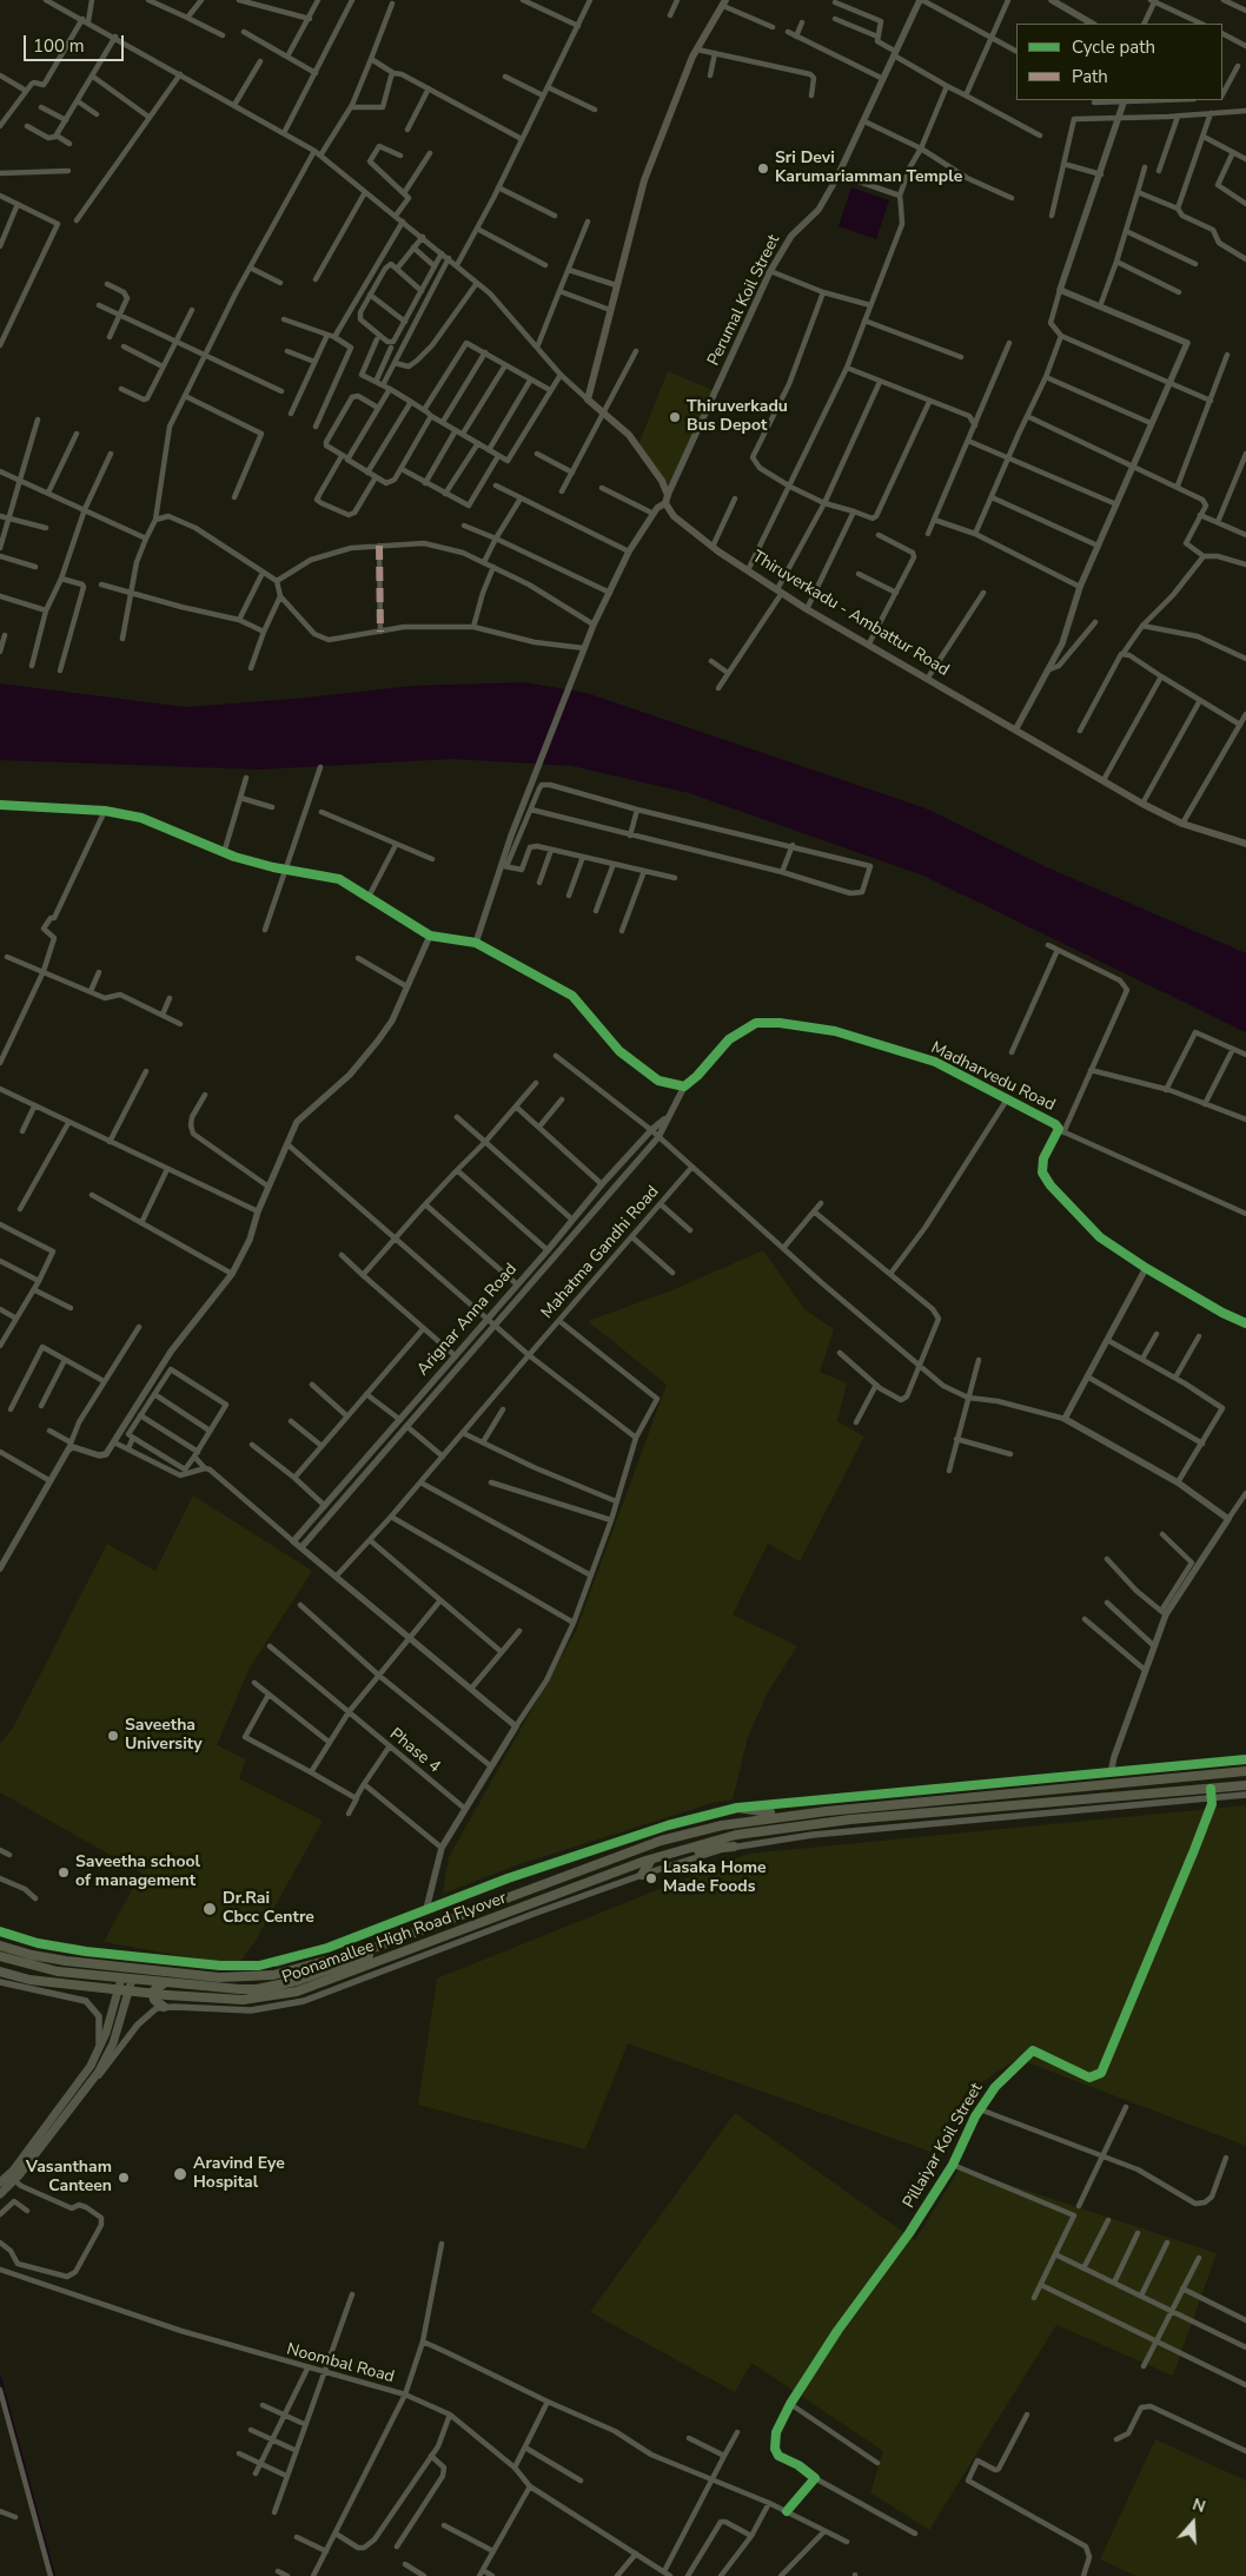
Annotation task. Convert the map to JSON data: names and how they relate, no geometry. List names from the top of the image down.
{
  "streets": {
    "highway": ["Poonamallee High Road Flyover"],
    "main road": ["Thiruverkadu - Ambattur Road"],
    "street": [
      "Perumal Koil Street",
      "Madharvedu Road",
      "Mahatma Gandhi Road",
      "Arignar Anna Road",
      "Phase 4",
      "Pillaiyar Koil Street",
      "Noombal Road"
    ]
  },
  "crossings": [
    ["Madharvedu Road", "Arignar Anna Road"]
  ],
  "places": [
    "Sri Devi Karumariamman Temple",
    "Thiruverkadu Bus Depot",
    "Saveetha University",
    "Saveetha school of management",
    "Lasaka Home Made Foods",
    "Dr.Rai Cbcc Centre",
    "Aravind Eye Hospital",
    "Vasantham Canteen"
  ],
  "legend": ["Cycle path", "Path"],
  "scale_bar": "100 m",
  "north": "top"
}
